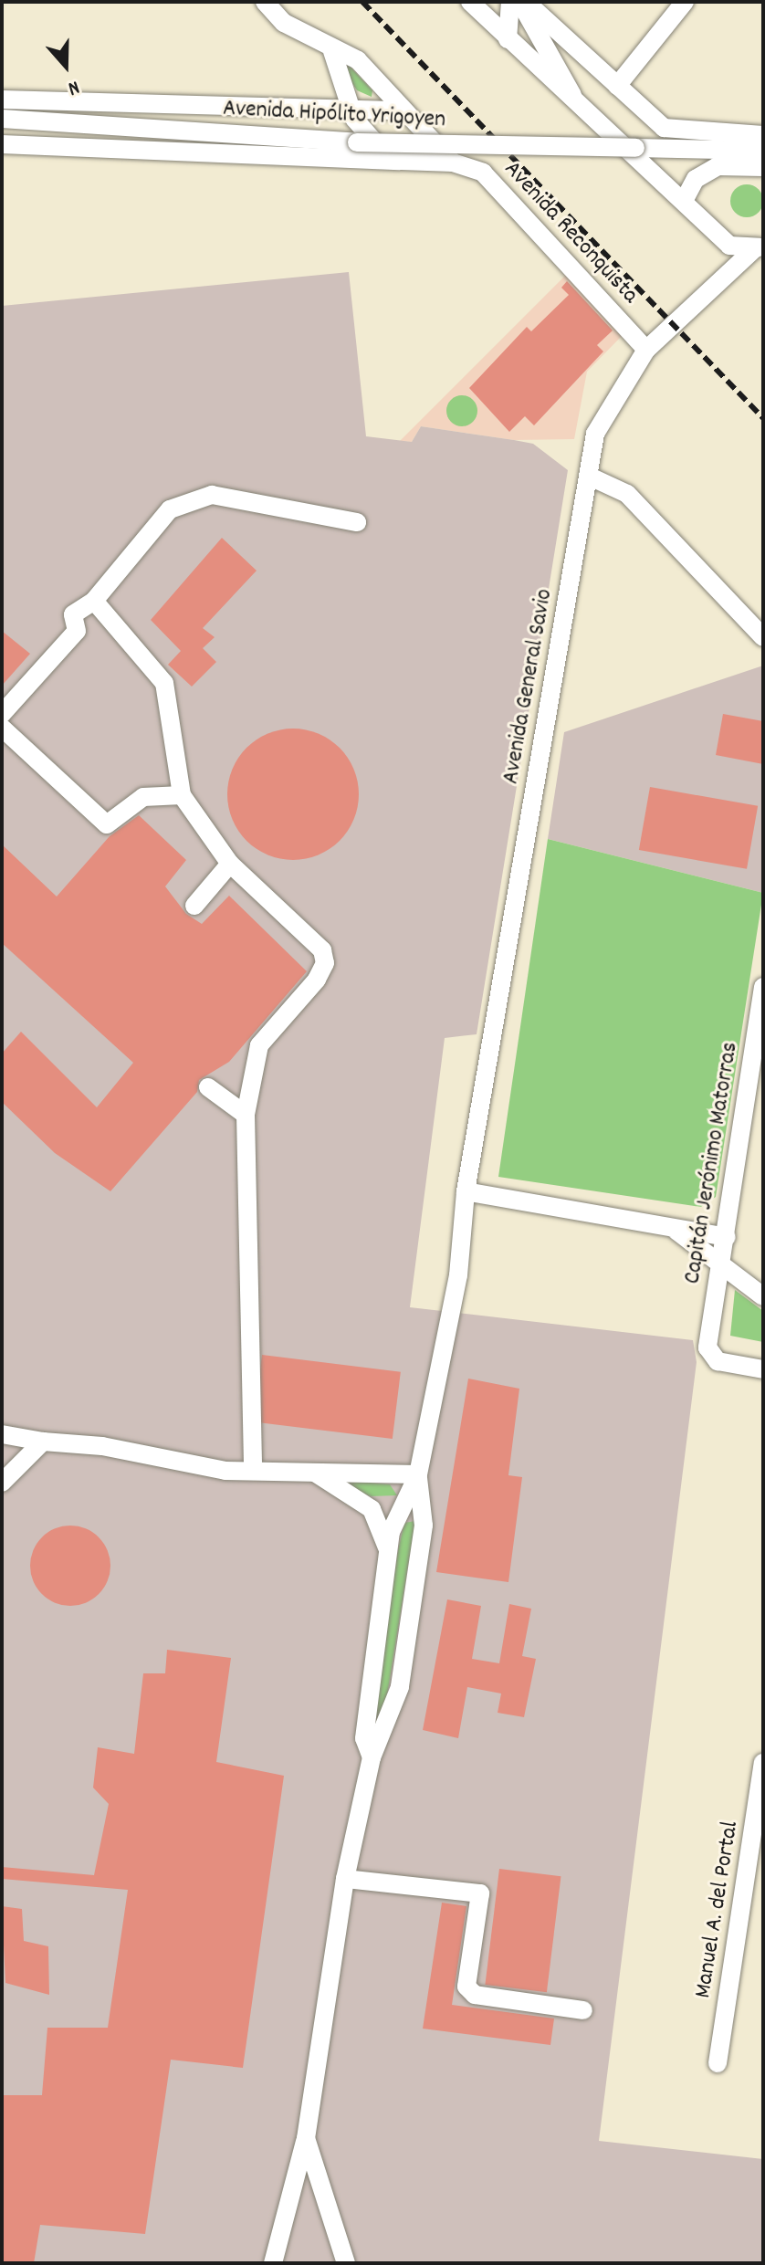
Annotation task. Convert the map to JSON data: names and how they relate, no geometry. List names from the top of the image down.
{
  "streets": {
    "street": [
      "Avenida Hipólito Yrigoyen",
      "Avenida Reconquista",
      "Avenida General Savio",
      "Capitán Jerónimo Matorras",
      "Manuel A. del Portal"
    ]
  },
  "crossings": [
    ["Avenida Reconquista", "Avenida General Savio"]
  ],
  "north": "bottom"
}
